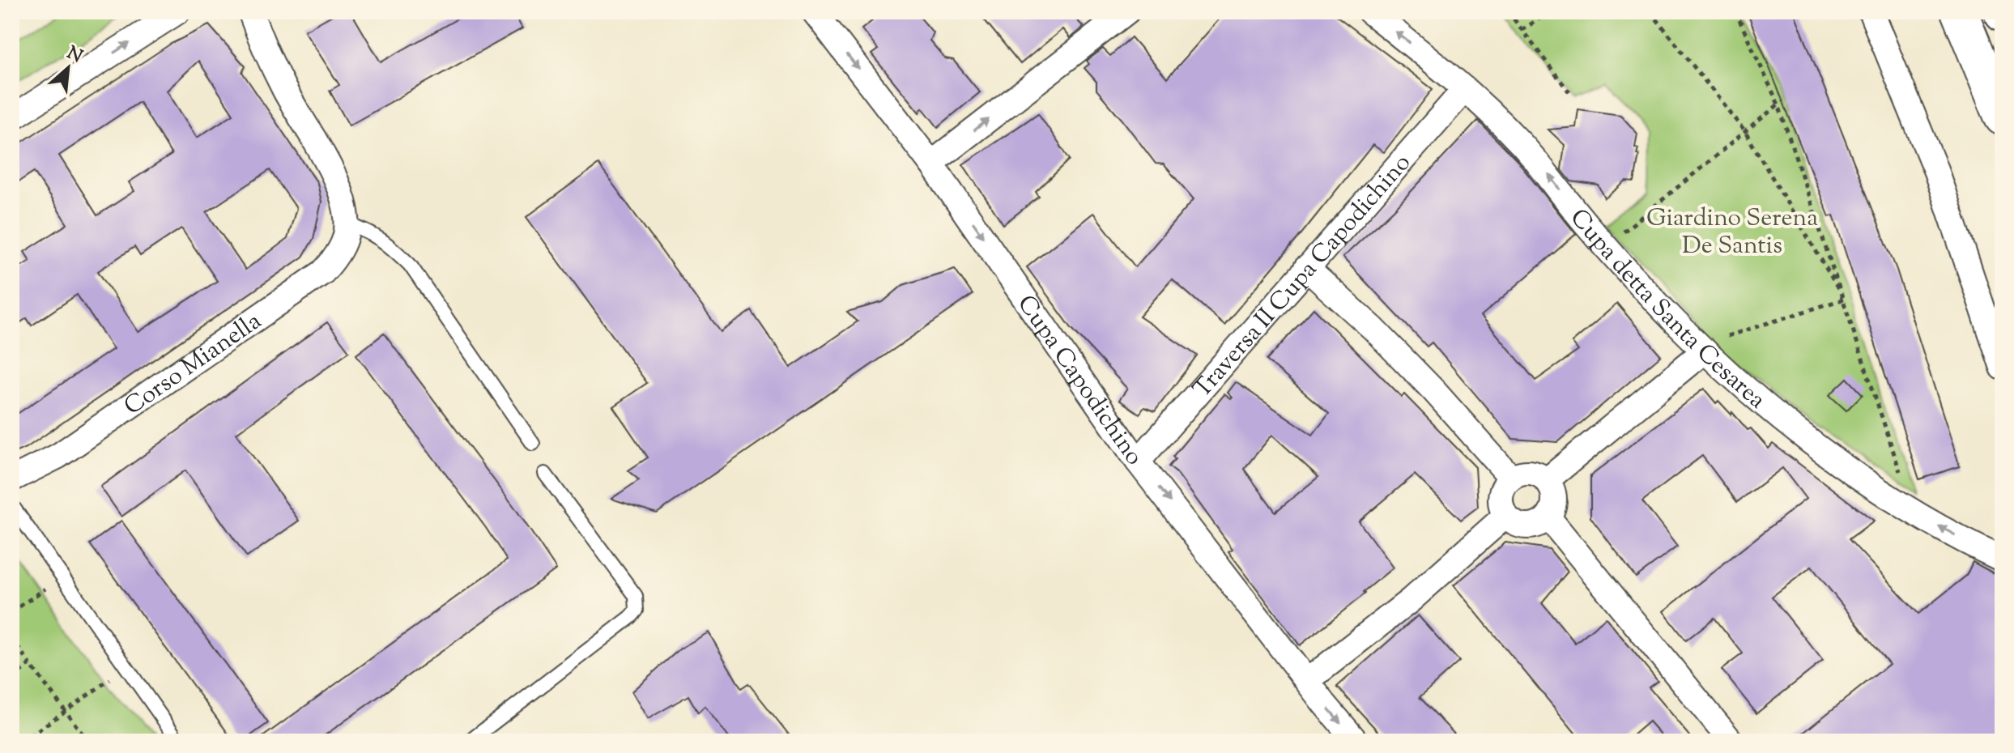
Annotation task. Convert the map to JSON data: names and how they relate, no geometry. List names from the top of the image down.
{
  "streets": {
    "street": [
      "Traversa II Cupa Capodichino",
      "Cupa detta Santa Cesarea",
      "Corso Mianella",
      "Cupa Capodichino"
    ]
  },
  "crossings": [
    ["Traversa II Cupa Capodichino", "Cupa detta Santa Cesarea"],
    ["Traversa II Cupa Capodichino", "Cupa Capodichino"]
  ],
  "one_way": ["Cupa detta Santa Cesarea", "Cupa Capodichino"],
  "parks": ["Giardino Serena De Santis"],
  "north": "top right"
}
